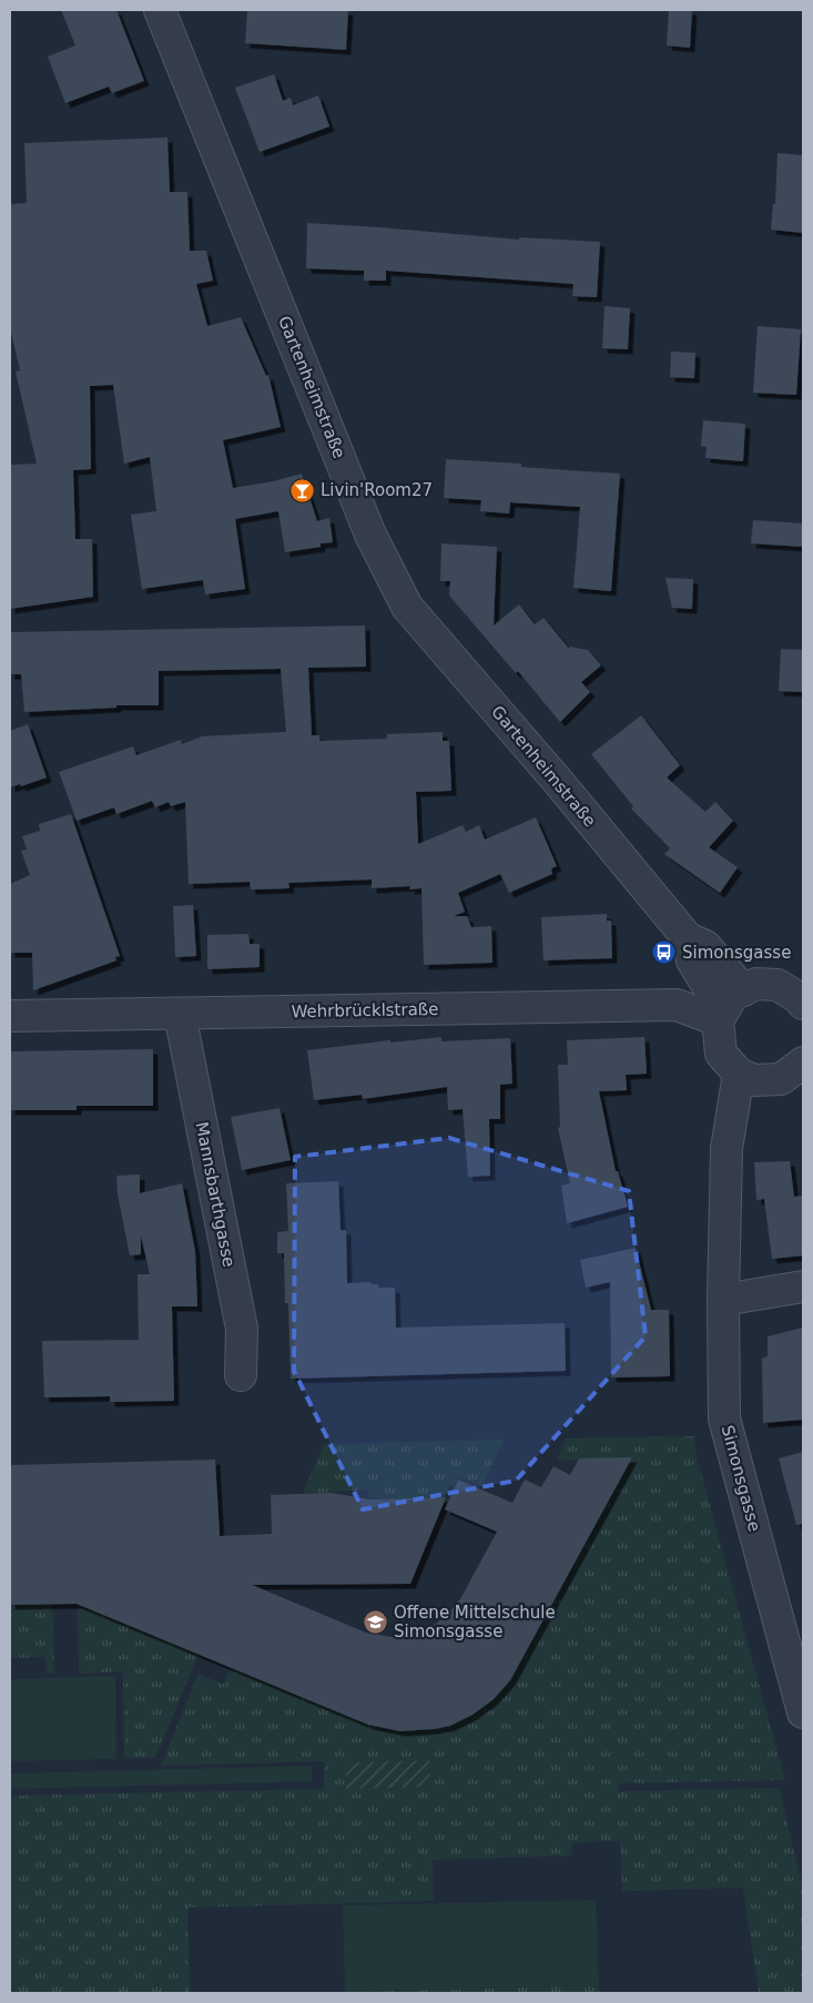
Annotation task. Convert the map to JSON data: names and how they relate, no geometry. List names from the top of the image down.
{
  "streets": {
    "street": [
      "Gartenheimstraße",
      "Wehrbrücklstraße",
      "Mannsbarthgasse",
      "Simonsgasse"
    ]
  },
  "crossings": [
    ["Gartenheimstraße", "Wehrbrücklstraße"],
    ["Wehrbrücklstraße", "Mannsbarthgasse"]
  ],
  "places": {
    "bar": ["Livin'Room27"],
    "bus stop": ["Simonsgasse"],
    "school or university": ["Offene Mittelschule Simonsgasse"]
  }
}
